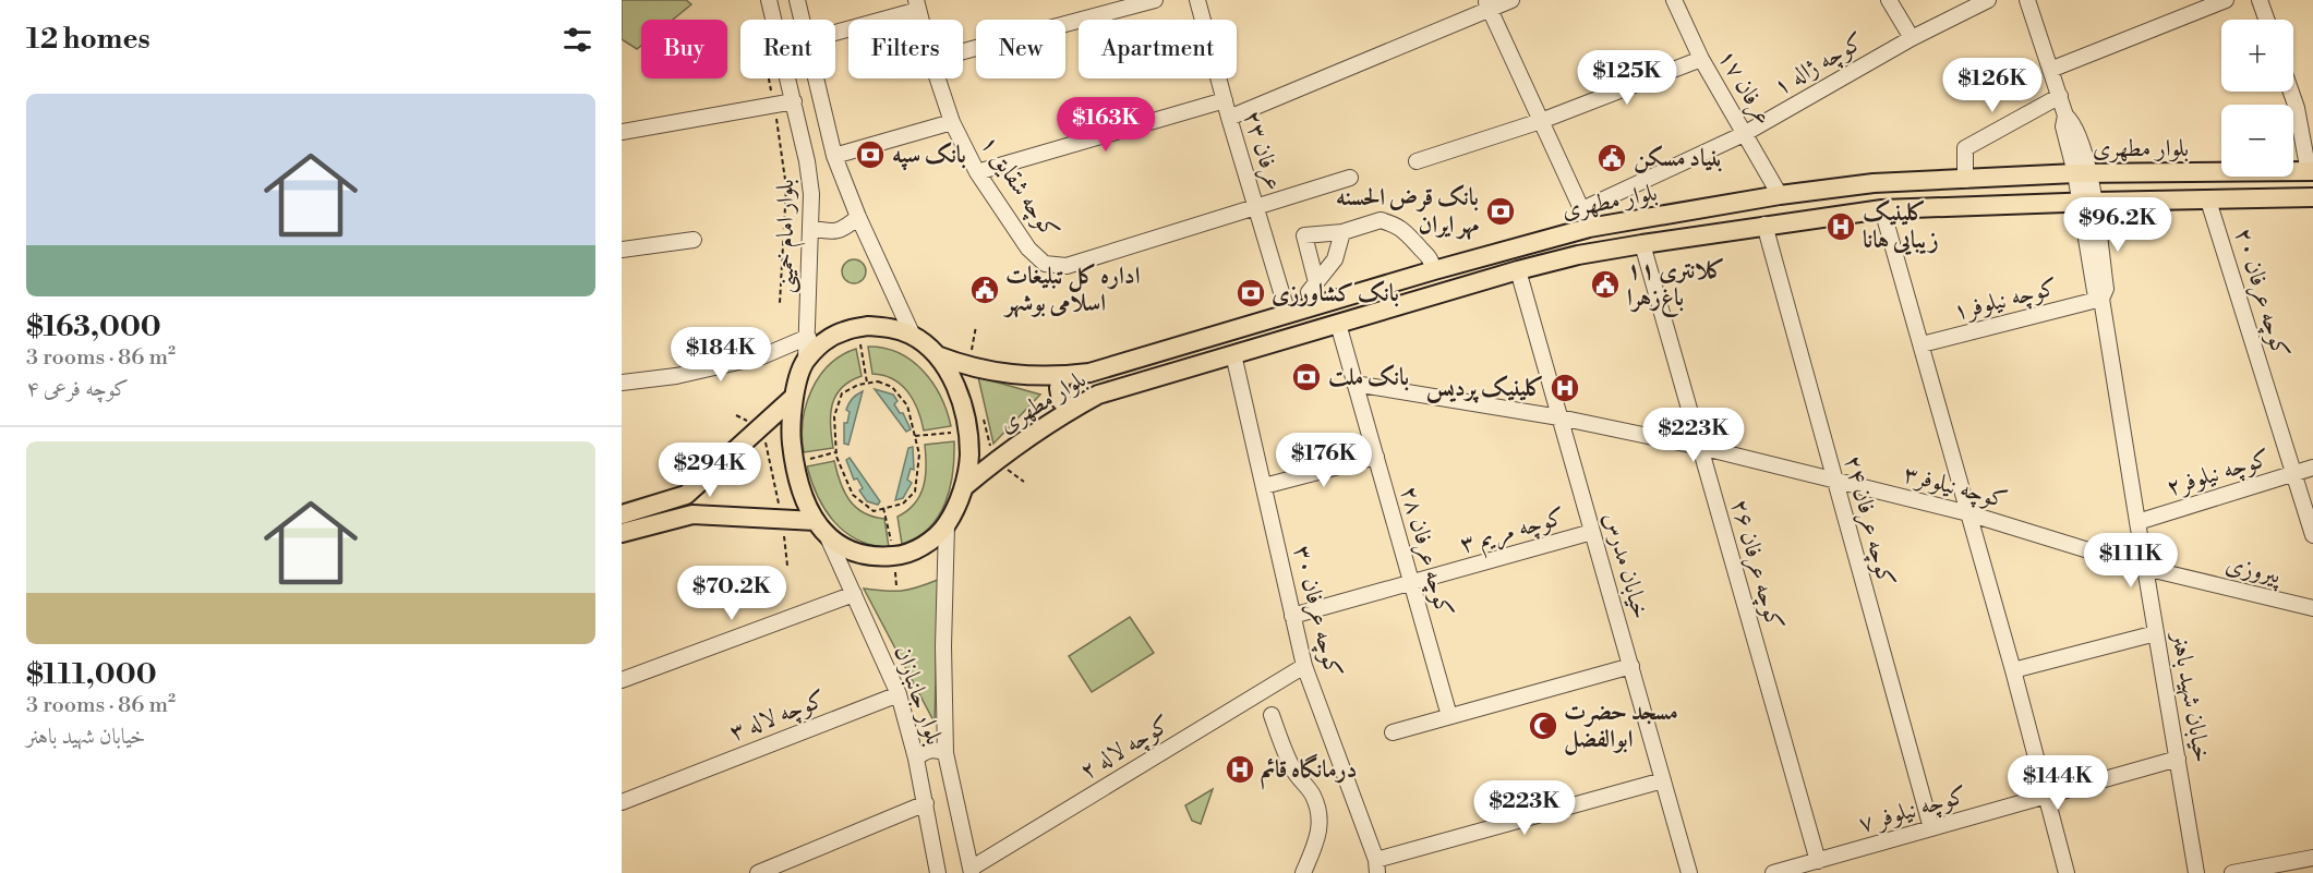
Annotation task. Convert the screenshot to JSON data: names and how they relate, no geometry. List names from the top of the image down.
{
  "streets": {
    "main road": ["بلوار مطهری"],
    "street": [
      "کوچه ژاله ۱",
      "عرفان ۱۷",
      "عرفان ۲۳",
      "کوچه شقایق ۱",
      "بلوار امام خمینی",
      "کوچه عرفان ۲۰",
      "کوچه نیلوفر۱",
      "کوچه نیلوفر۲",
      "کوچه نیلوفر۳",
      "کوچه عرفان ۲۴",
      "کوچه مریم ۳",
      "کوچه عرفان ۲۸",
      "کوچه عرفان ۲۶",
      "خیابان مدرس",
      "پیروزی",
      "کوچه عرفان ۳۰",
      "بلوار جانبازان",
      "خیابان شهید باهنر",
      "کوچه لاله ۳",
      "کوچه لاله ۲",
      "کوچه نیلوفر ۷"
    ]
  },
  "crossings": [
    ["کوچه ژاله ۱", "عرفان ۱۷"],
    ["عرفان ۱۷", "بلوار مطهری"],
    ["بلوار مطهری", "عرفان ۲۳"],
    ["بلوار مطهری", "کوچه عرفان ۲۰"],
    ["بلوار مطهری", "کوچه عرفان ۲۴"],
    ["بلوار مطهری", "کوچه عرفان ۲۸"],
    ["بلوار مطهری", "کوچه عرفان ۲۶"],
    ["بلوار مطهری", "خیابان مدرس"],
    ["بلوار مطهری", "کوچه عرفان ۳۰"],
    ["بلوار مطهری", "خیابان شهید باهنر"],
    ["عرفان ۲۳", "کوچه شقایق ۱"],
    ["کوچه عرفان ۲۰", "کوچه نیلوفر۲"],
    ["کوچه نیلوفر۱", "خیابان شهید باهنر"],
    ["کوچه نیلوفر۲", "خیابان شهید باهنر"],
    ["کوچه نیلوفر۳", "کوچه عرفان ۲۴"],
    ["کوچه نیلوفر۳", "کوچه عرفان ۲۸"],
    ["کوچه نیلوفر۳", "کوچه عرفان ۲۶"],
    ["کوچه نیلوفر۳", "خیابان مدرس"],
    ["کوچه نیلوفر۳", "پیروزی"],
    ["کوچه نیلوفر۳", "خیابان شهید باهنر"],
    ["کوچه عرفان ۲۴", "کوچه نیلوفر ۷"],
    ["کوچه مریم ۳", "کوچه عرفان ۲۸"],
    ["کوچه مریم ۳", "خیابان مدرس"],
    ["کوچه مریم ۳", "کوچه عرفان ۳۰"],
    ["کوچه عرفان ۲۶", "کوچه نیلوفر ۷"],
    ["پیروزی", "خیابان شهید باهنر"],
    ["کوچه عرفان ۳۰", "کوچه لاله ۲"],
    ["بلوار جانبازان", "کوچه لاله ۳"],
    ["بلوار جانبازان", "کوچه لاله ۲"],
    ["خیابان شهید باهنر", "کوچه نیلوفر ۷"]
  ],
  "places": {
    "bank": [
      "بانک سپه",
      "بانک قرض الحسنه مهر ایران",
      "بانک کشاورزی",
      "بانک ملت"
    ],
    "public building": ["بنیاد مسکن", "کلانتری ۱۱ باغ‌زهرا", "اداره کل تبلیغات اسلامی بوشهر"],
    "hospital": ["کلینیک زیبایی هانا", "کلینیک پردیس", "درمانگاه قائم"],
    "mosque": ["مسجد حضرت ابوالفضل"]
  },
  "page": {
    "heading": "12 homes",
    "map_buttons": ["+", "−"],
    "chip": [
      "Buy",
      "Rent",
      "Filters",
      "New",
      "Apartment"
    ],
    "price": [
      "$125K",
      "$126K",
      "$163K",
      "$96.2K",
      "$184K",
      "$223K",
      "$176K",
      "$294K",
      "$111K",
      "$70.2K",
      "$144K",
      "$223K"
    ],
    "list": [
      {
        "name": "$163,000",
        "note": "3 rooms · 86 m² · کوچه فرعی ۴"
      },
      {
        "name": "$111,000",
        "note": "3 rooms · 86 m² · خیابان شهید باهنر"
      }
    ]
  }
}
